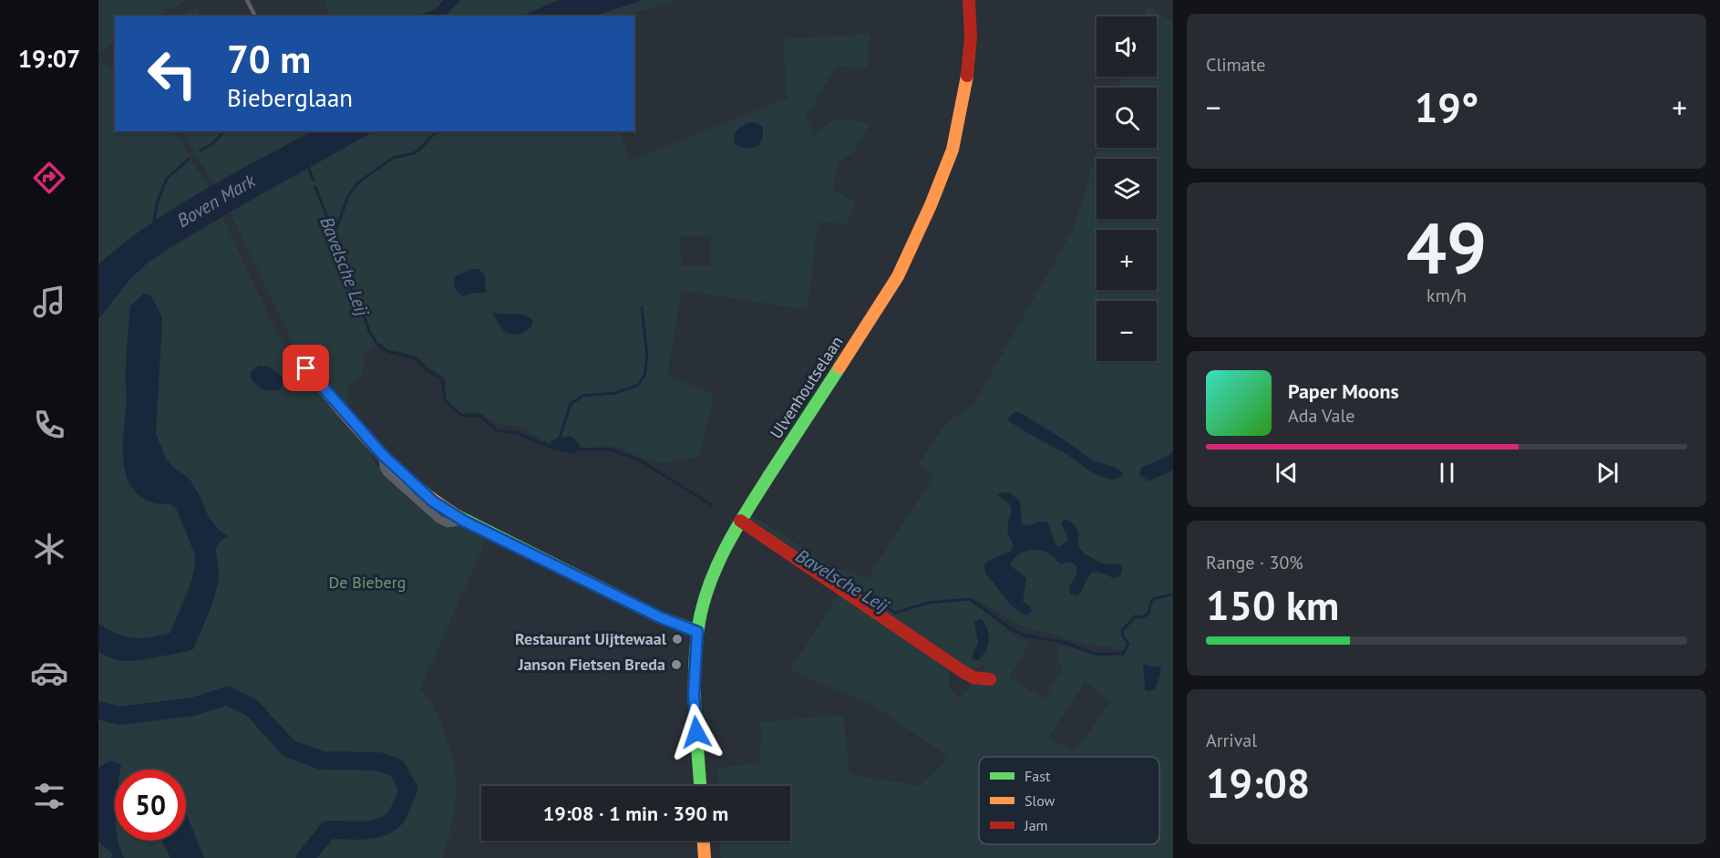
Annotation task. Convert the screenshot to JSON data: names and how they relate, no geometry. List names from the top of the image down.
{
  "streets": {
    "main road": ["Ulvenhoutselaan"]
  },
  "water": ["Boven Mark", "Bavelsche Leij"],
  "parks": ["De Bieberg"],
  "places": ["Restaurant Uijttewaal", "Janson Fietsen Breda"],
  "legend": ["Fast", "Slow", "Jam"],
  "page": {
    "tabs": "19:07",
    "tile": [
      "Climate",
      ["49", "km/h"],
      ["Range · 30%", "150 km"],
      ["Arrival", "19:08"]
    ],
    "map_buttons": ["+", "−"],
    "turn": ["70 m", "Bieberglaan"],
    "heat": ["−", "19°", "+"],
    "song": ["Paper Moons", "Ada Vale"],
    "limit": "50",
    "trip": "19:08 · 1 min · 390 m"
  }
}
